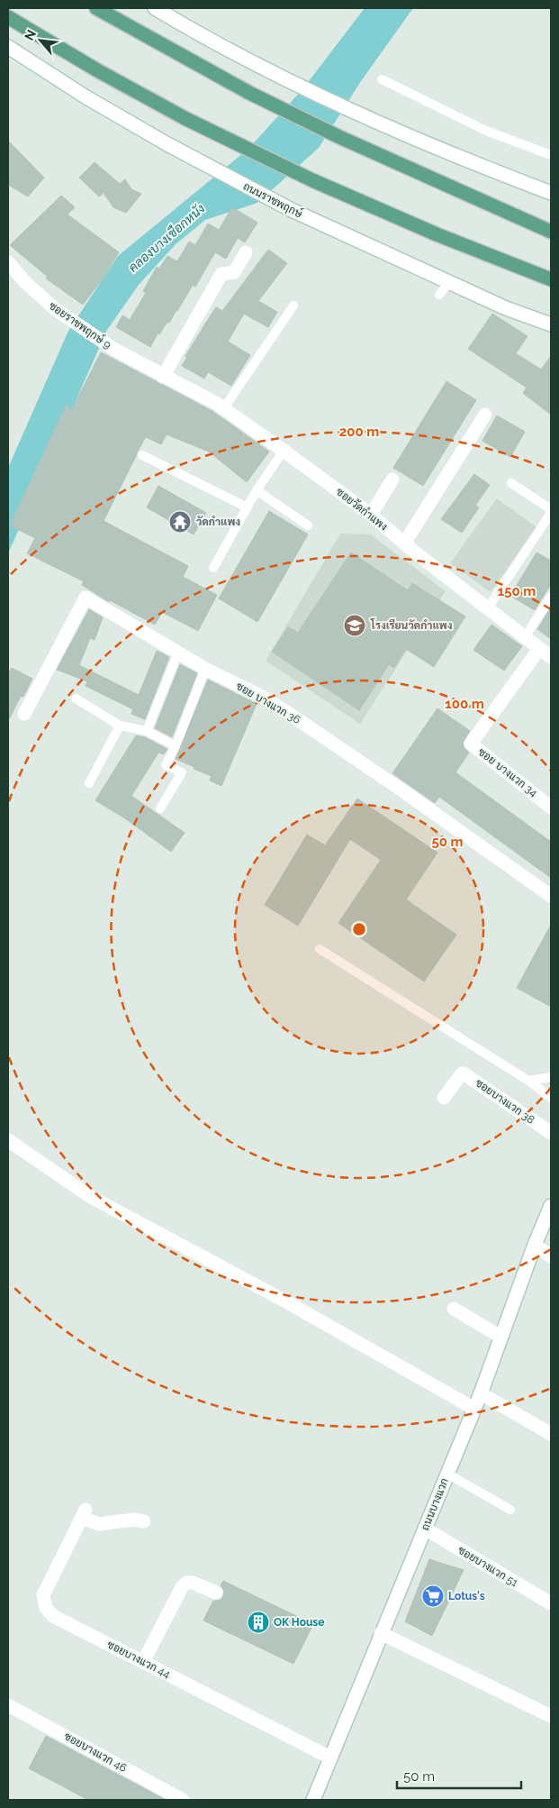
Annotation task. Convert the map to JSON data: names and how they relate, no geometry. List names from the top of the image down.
{
  "streets": {
    "street": [
      "ถนนราชพฤกษ์",
      "ซอยราชพฤกษ์ 9",
      "ซอยวัดกำแพง",
      "ซอย บางแวก 36",
      "ซอย บางแวก 34",
      "ซอยบางแวก 38",
      "ถนนบางแวก",
      "ซอยบางแวก 51",
      "ซอยบางแวก 44",
      "ซอยบางแวก 46"
    ]
  },
  "crossings": [
    ["ซอยราชพฤกษ์ 9", "ซอยวัดกำแพง"],
    ["ซอยวัดกำแพง", "ซอย บางแวก 34"],
    ["ถนนบางแวก", "ซอยบางแวก 51"],
    ["ถนนบางแวก", "ซอยบางแวก 44"]
  ],
  "water": ["คลองบางเชือกหนัง"],
  "places": {
    "temple": ["วัดกำแพง"],
    "school or university": ["โรงเรียนวัดกำแพง"],
    "supermarket": ["Lotus's"],
    "building": ["OK House"]
  },
  "scale_bar": "50 m",
  "north": "top left",
  "rings": [
    "200 m",
    "150 m",
    "100 m",
    "50 m"
  ]
}
